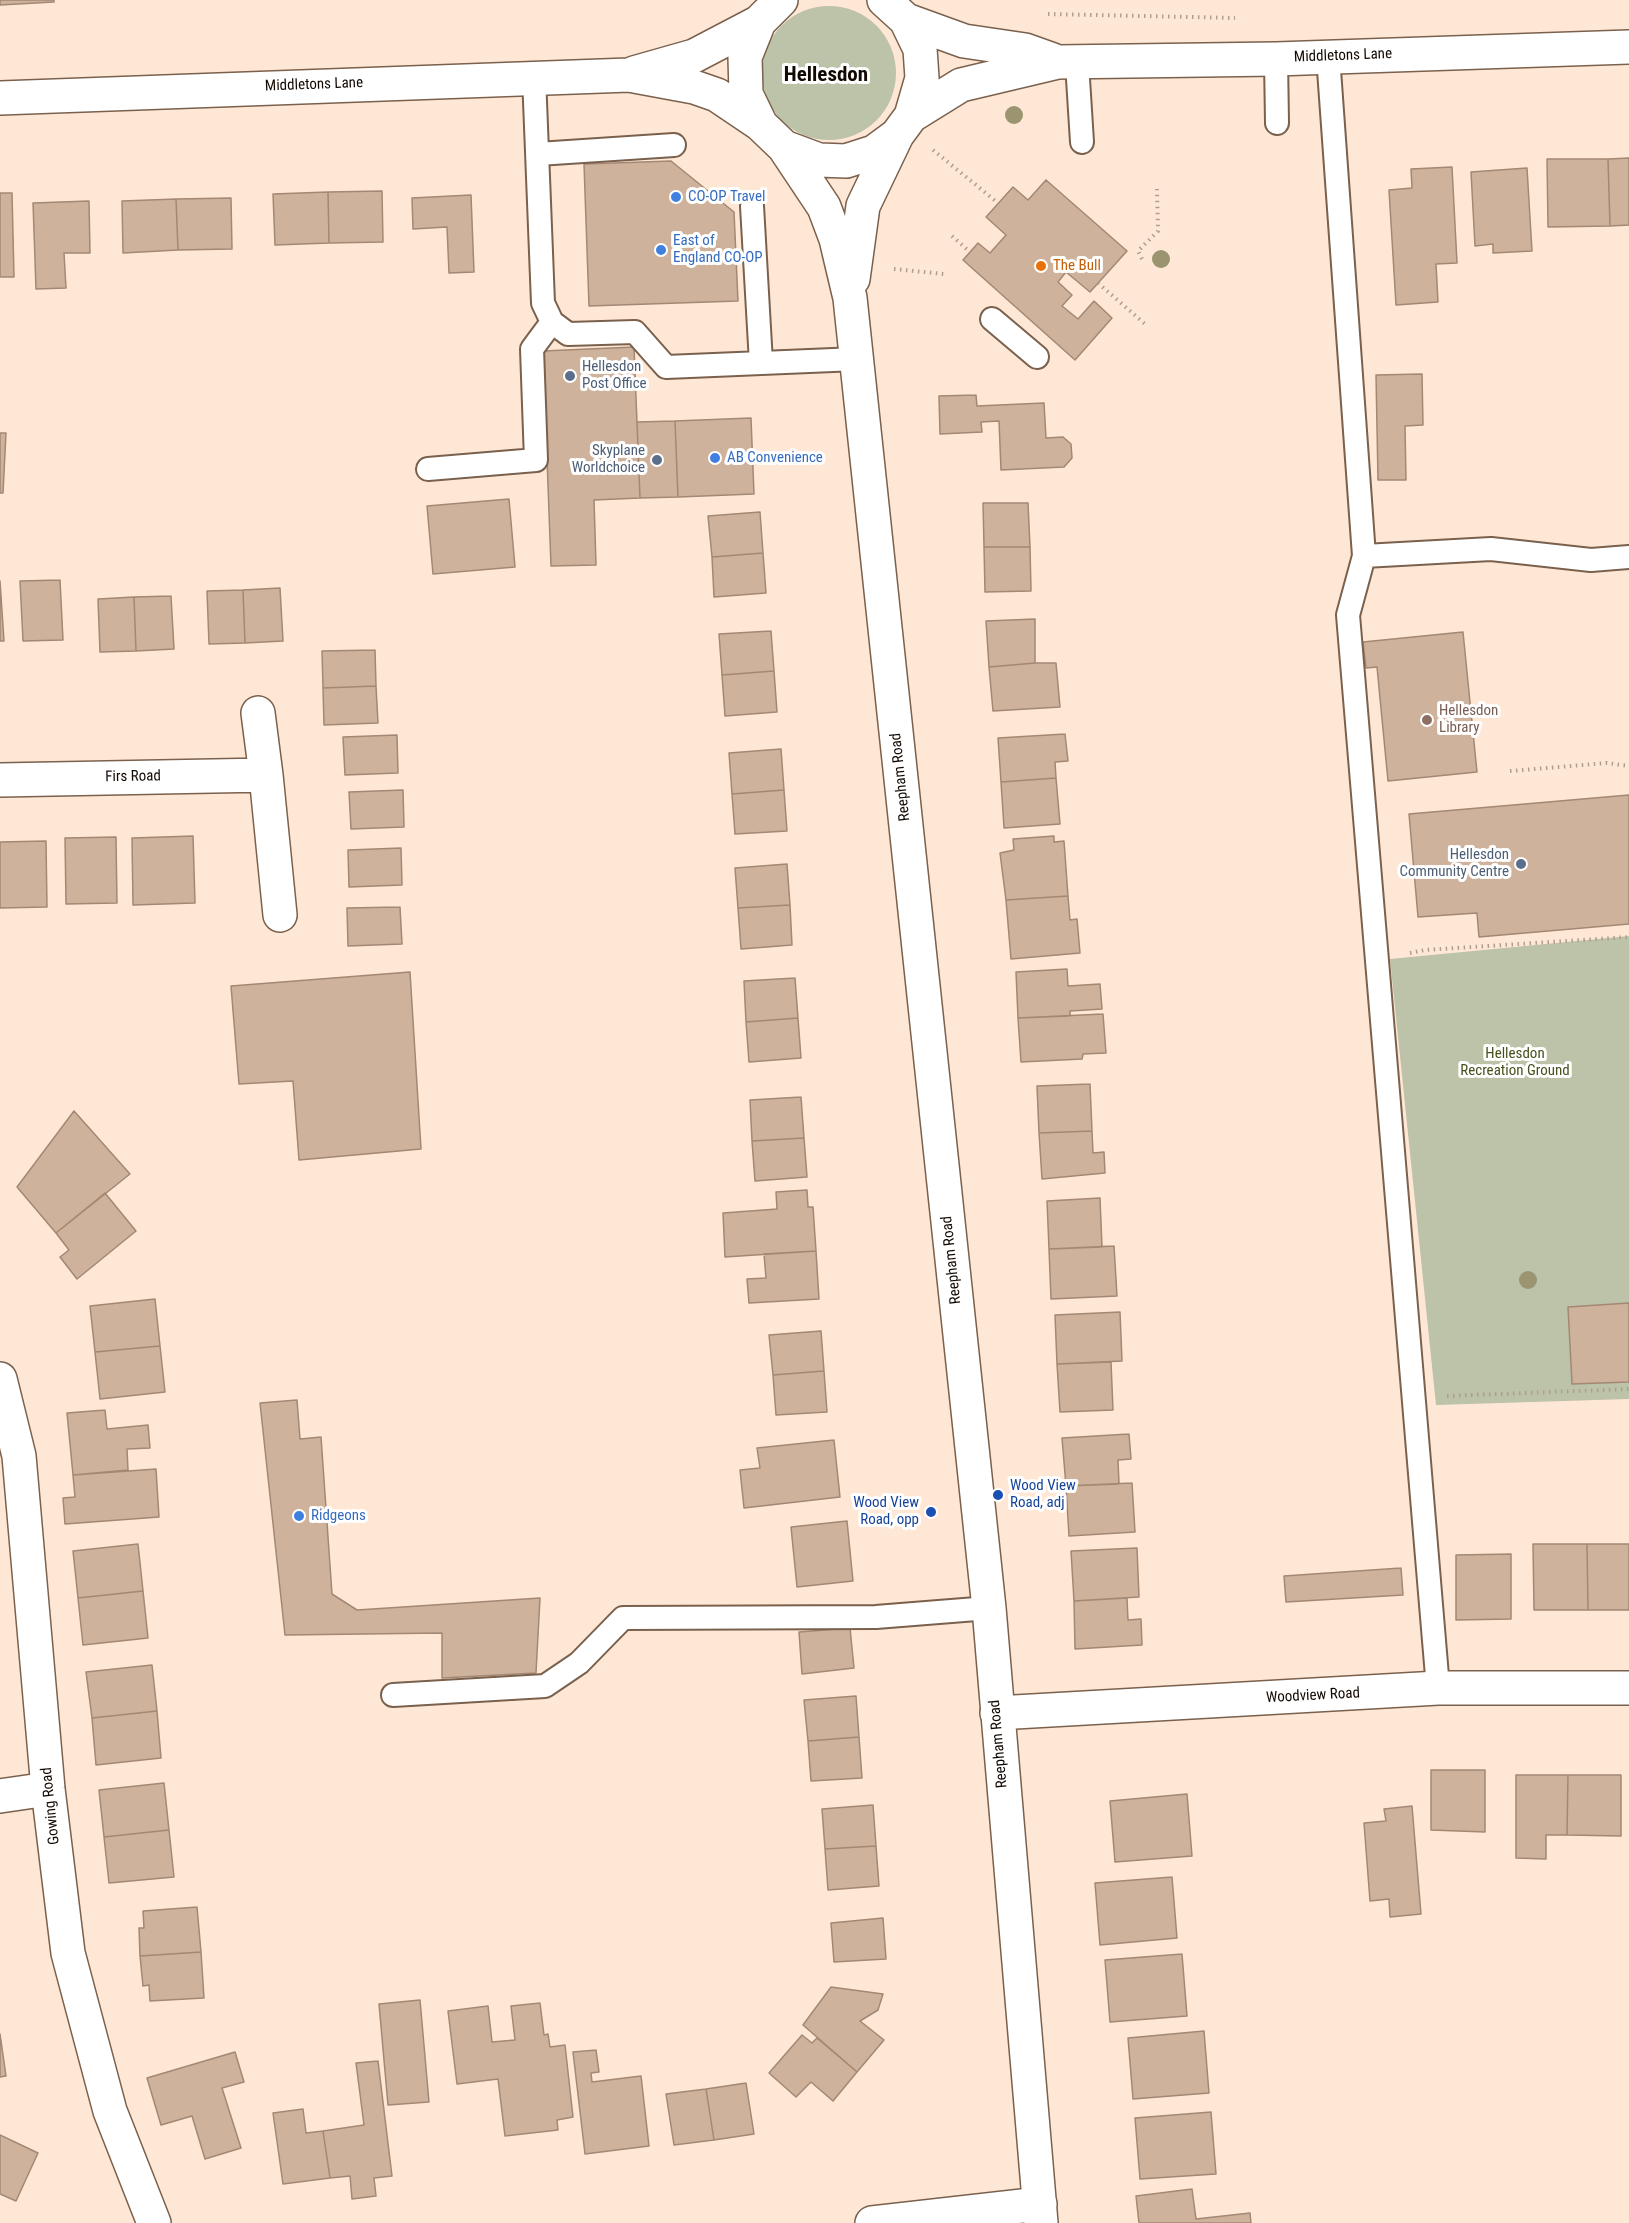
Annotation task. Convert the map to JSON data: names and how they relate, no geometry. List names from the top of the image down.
{
  "streets": {
    "street": [
      "Middletons Lane",
      "Firs Road",
      "Reepham Road",
      "Woodview Road",
      "Gowing Road"
    ]
  },
  "crossings": [
    ["Middletons Lane", "Reepham Road"],
    ["Reepham Road", "Woodview Road"]
  ],
  "districts": ["Hellesdon"],
  "parks": ["Hellesdon Recreation Ground"],
  "places": [
    "CO-OP Travel",
    "East of England CO-OP",
    "The Bull",
    "Hellesdon Post Office",
    "AB Convenience",
    "Skyplane Worldchoice",
    "Hellesdon Library",
    "Hellesdon Community Centre",
    "Wood View Road, adj",
    "Wood View Road, opp",
    "Ridgeons"
  ]
}
